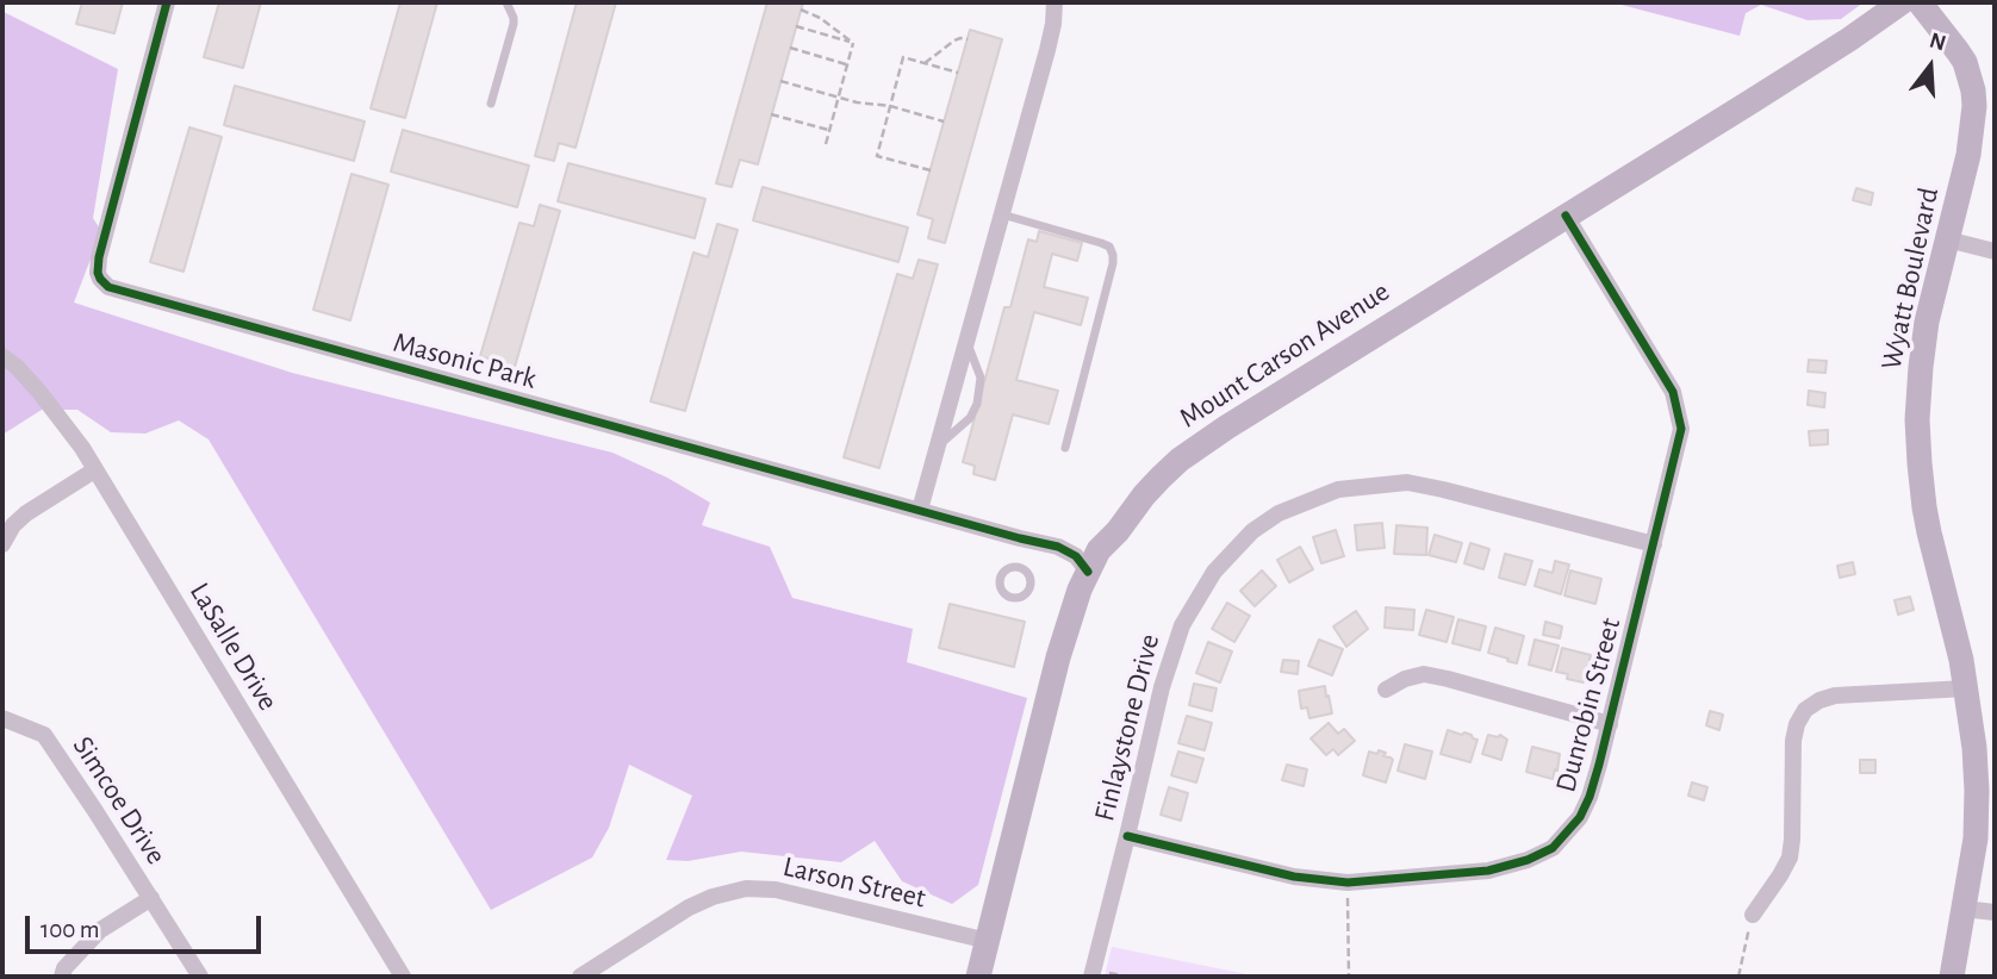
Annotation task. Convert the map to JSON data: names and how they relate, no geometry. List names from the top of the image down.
{
  "streets": {
    "main road": ["Wyatt Boulevard", "Mount Carson Avenue"],
    "street": [
      "Masonic Park",
      "LaSalle Drive",
      "Dunrobin Street",
      "Finlaystone Drive",
      "Simcoe Drive",
      "Larson Street"
    ]
  },
  "crossings": [
    ["Mount Carson Avenue", "Masonic Park"],
    ["Mount Carson Avenue", "Dunrobin Street"],
    ["Mount Carson Avenue", "Larson Street"],
    ["Dunrobin Street", "Finlaystone Drive"]
  ],
  "scale_bar": "100 m",
  "north": "top"
}
